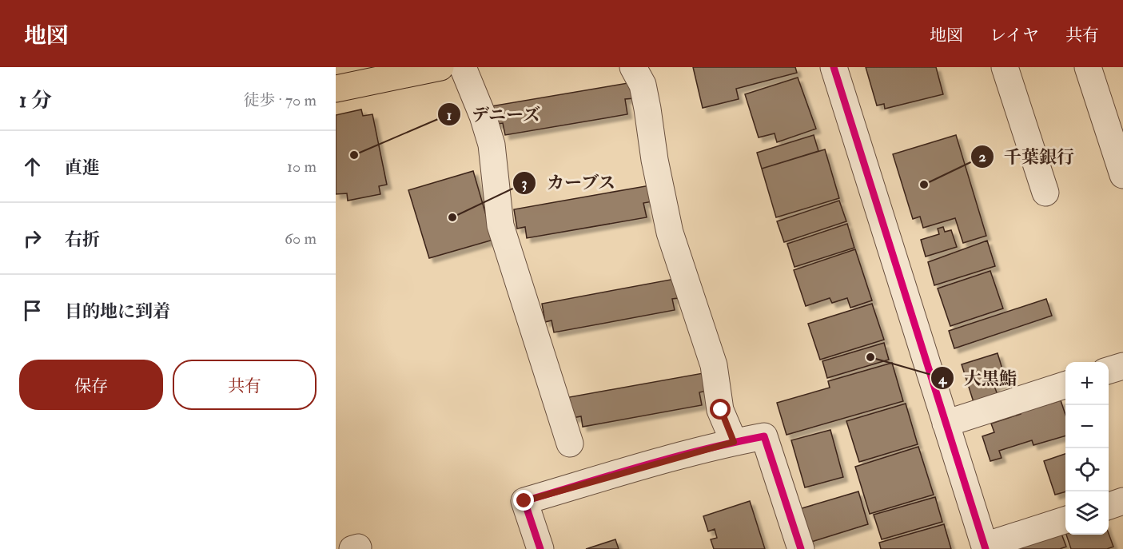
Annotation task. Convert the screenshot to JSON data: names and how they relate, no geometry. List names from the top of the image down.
{
  "places": [
    "デニーズ",
    "千葉銀行",
    "カーブス",
    "大黒鮨"
  ],
  "page": {
    "header": "地図",
    "nav": ["地図", "レイヤ", "共有"],
    "heading": ["1 分", "徒歩 · 70 m"],
    "list": [
      ["直進", "10 m"],
      ["右折", "60 m"],
      "目的地に到着"
    ],
    "buttons": ["保存", "共有"],
    "map_buttons": ["+", "−"]
  }
}
